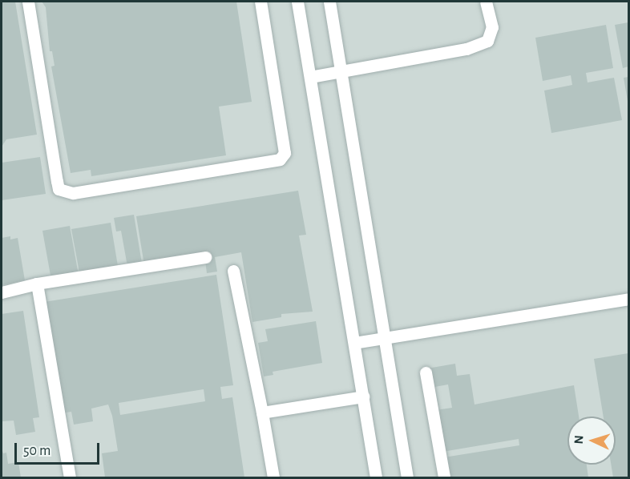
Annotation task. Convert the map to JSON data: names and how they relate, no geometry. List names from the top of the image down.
{
  "scale_bar": "50 m",
  "north": "left"
}
